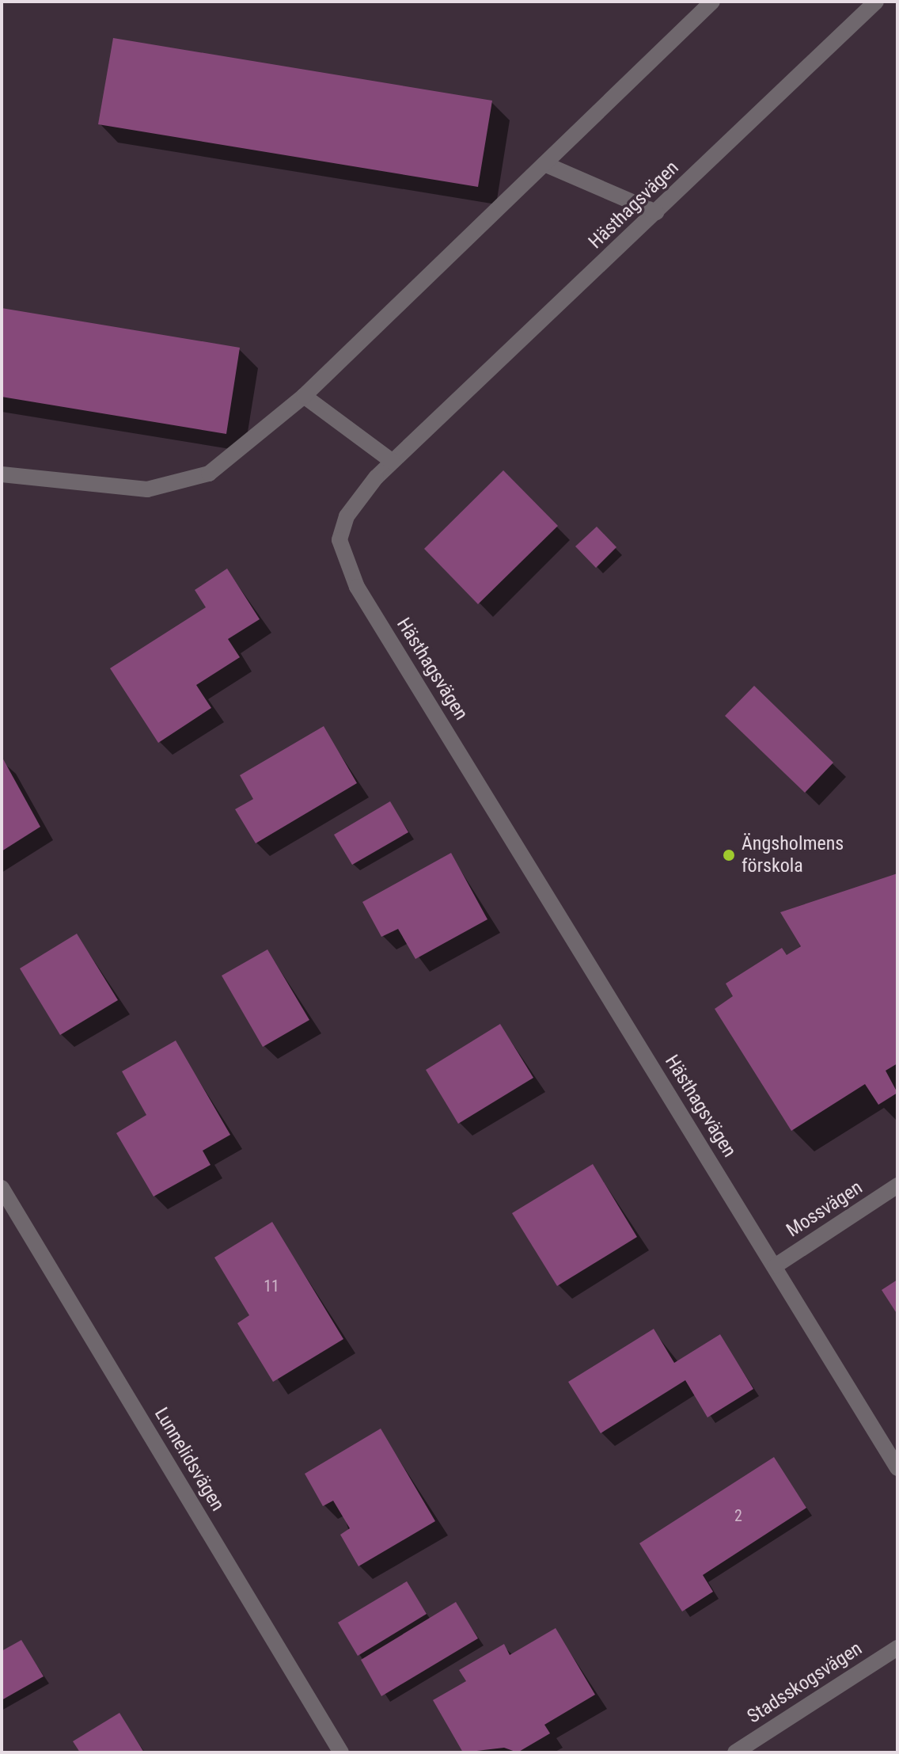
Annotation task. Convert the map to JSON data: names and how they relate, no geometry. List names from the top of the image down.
{
  "streets": {
    "street": [
      "Hästhagsvägen",
      "Mossvägen",
      "Lunnelidsvägen",
      "Stadsskogsvägen"
    ]
  },
  "crossings": [
    ["Hästhagsvägen", "Mossvägen"]
  ],
  "places": ["Ängsholmens förskola"],
  "house_numbers": ["11", "2"]
}
